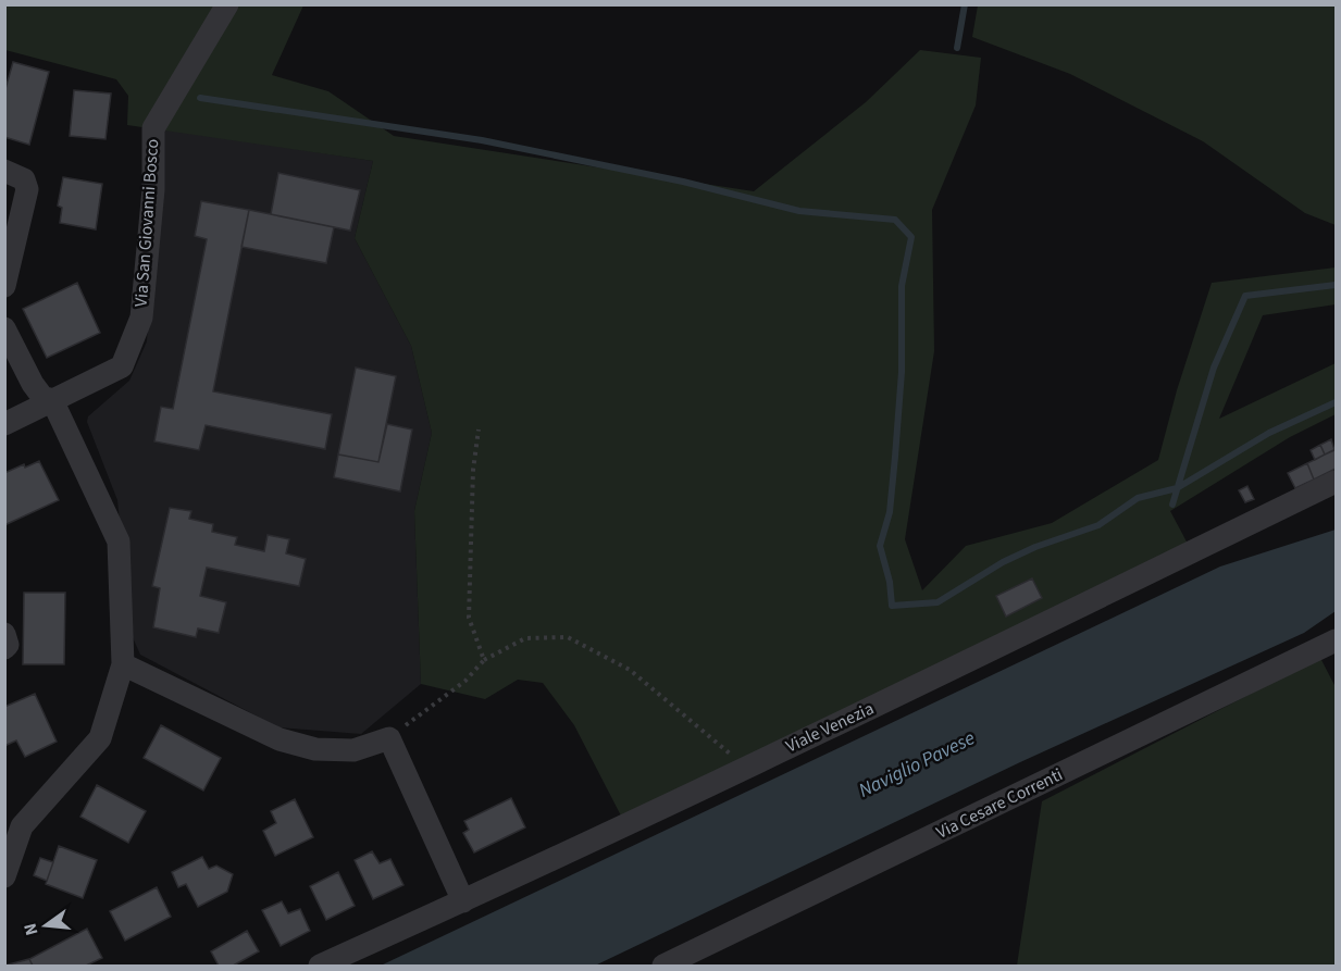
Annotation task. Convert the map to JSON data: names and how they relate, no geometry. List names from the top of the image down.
{
  "streets": {
    "street": ["Via San Giovanni Bosco", "Viale Venezia", "Via Cesare Correnti"]
  },
  "water": ["Naviglio Pavese"],
  "north": "left"
}
